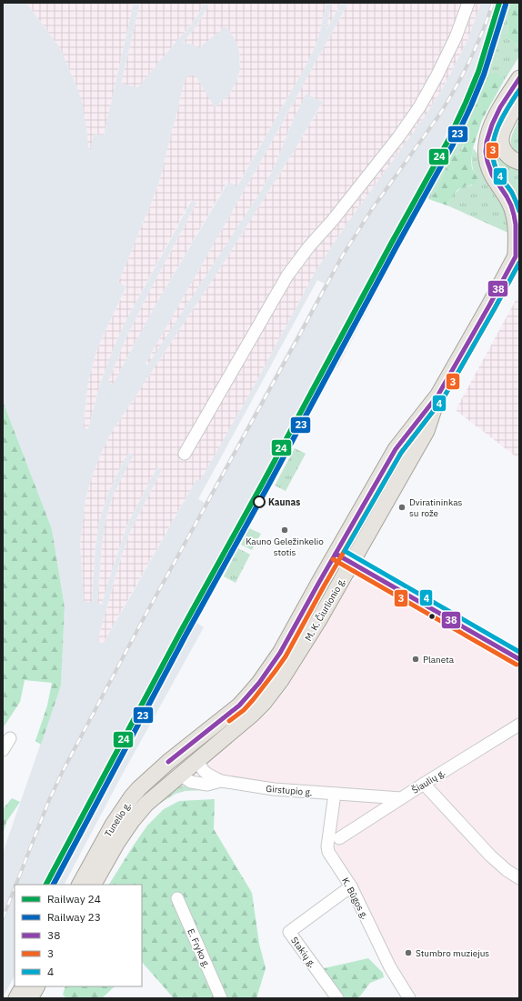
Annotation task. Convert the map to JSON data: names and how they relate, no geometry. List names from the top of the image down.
{
  "streets": {
    "main road": ["M. K. Čiurlionio g.", "Tunelio g."],
    "street": [
      "Šiaulių g.",
      "Girstupio g.",
      "K. Būgos g.",
      "E. Fryko g.",
      "Stakių g."
    ]
  },
  "crossings": [
    ["M. K. Čiurlionio g.", "Girstupio g."],
    ["M. K. Čiurlionio g.", "Tunelio g."],
    ["Šiaulių g.", "Girstupio g."],
    ["Girstupio g.", "Tunelio g."],
    ["Girstupio g.", "K. Būgos g."],
    ["K. Būgos g.", "Stakių g."]
  ],
  "places": [
    "Kaunas",
    "Dviratininkas su rože",
    "Kauno Geležinkelio stotis",
    "Planeta",
    "Stumbro muziejus"
  ],
  "lines": [
    "rail line 24",
    "rail line 23",
    "transit line 38",
    "transit line 3",
    "transit line 4"
  ],
  "legend": [
    "Railway 24",
    "Railway 23",
    "38",
    "3",
    "4"
  ]
}
